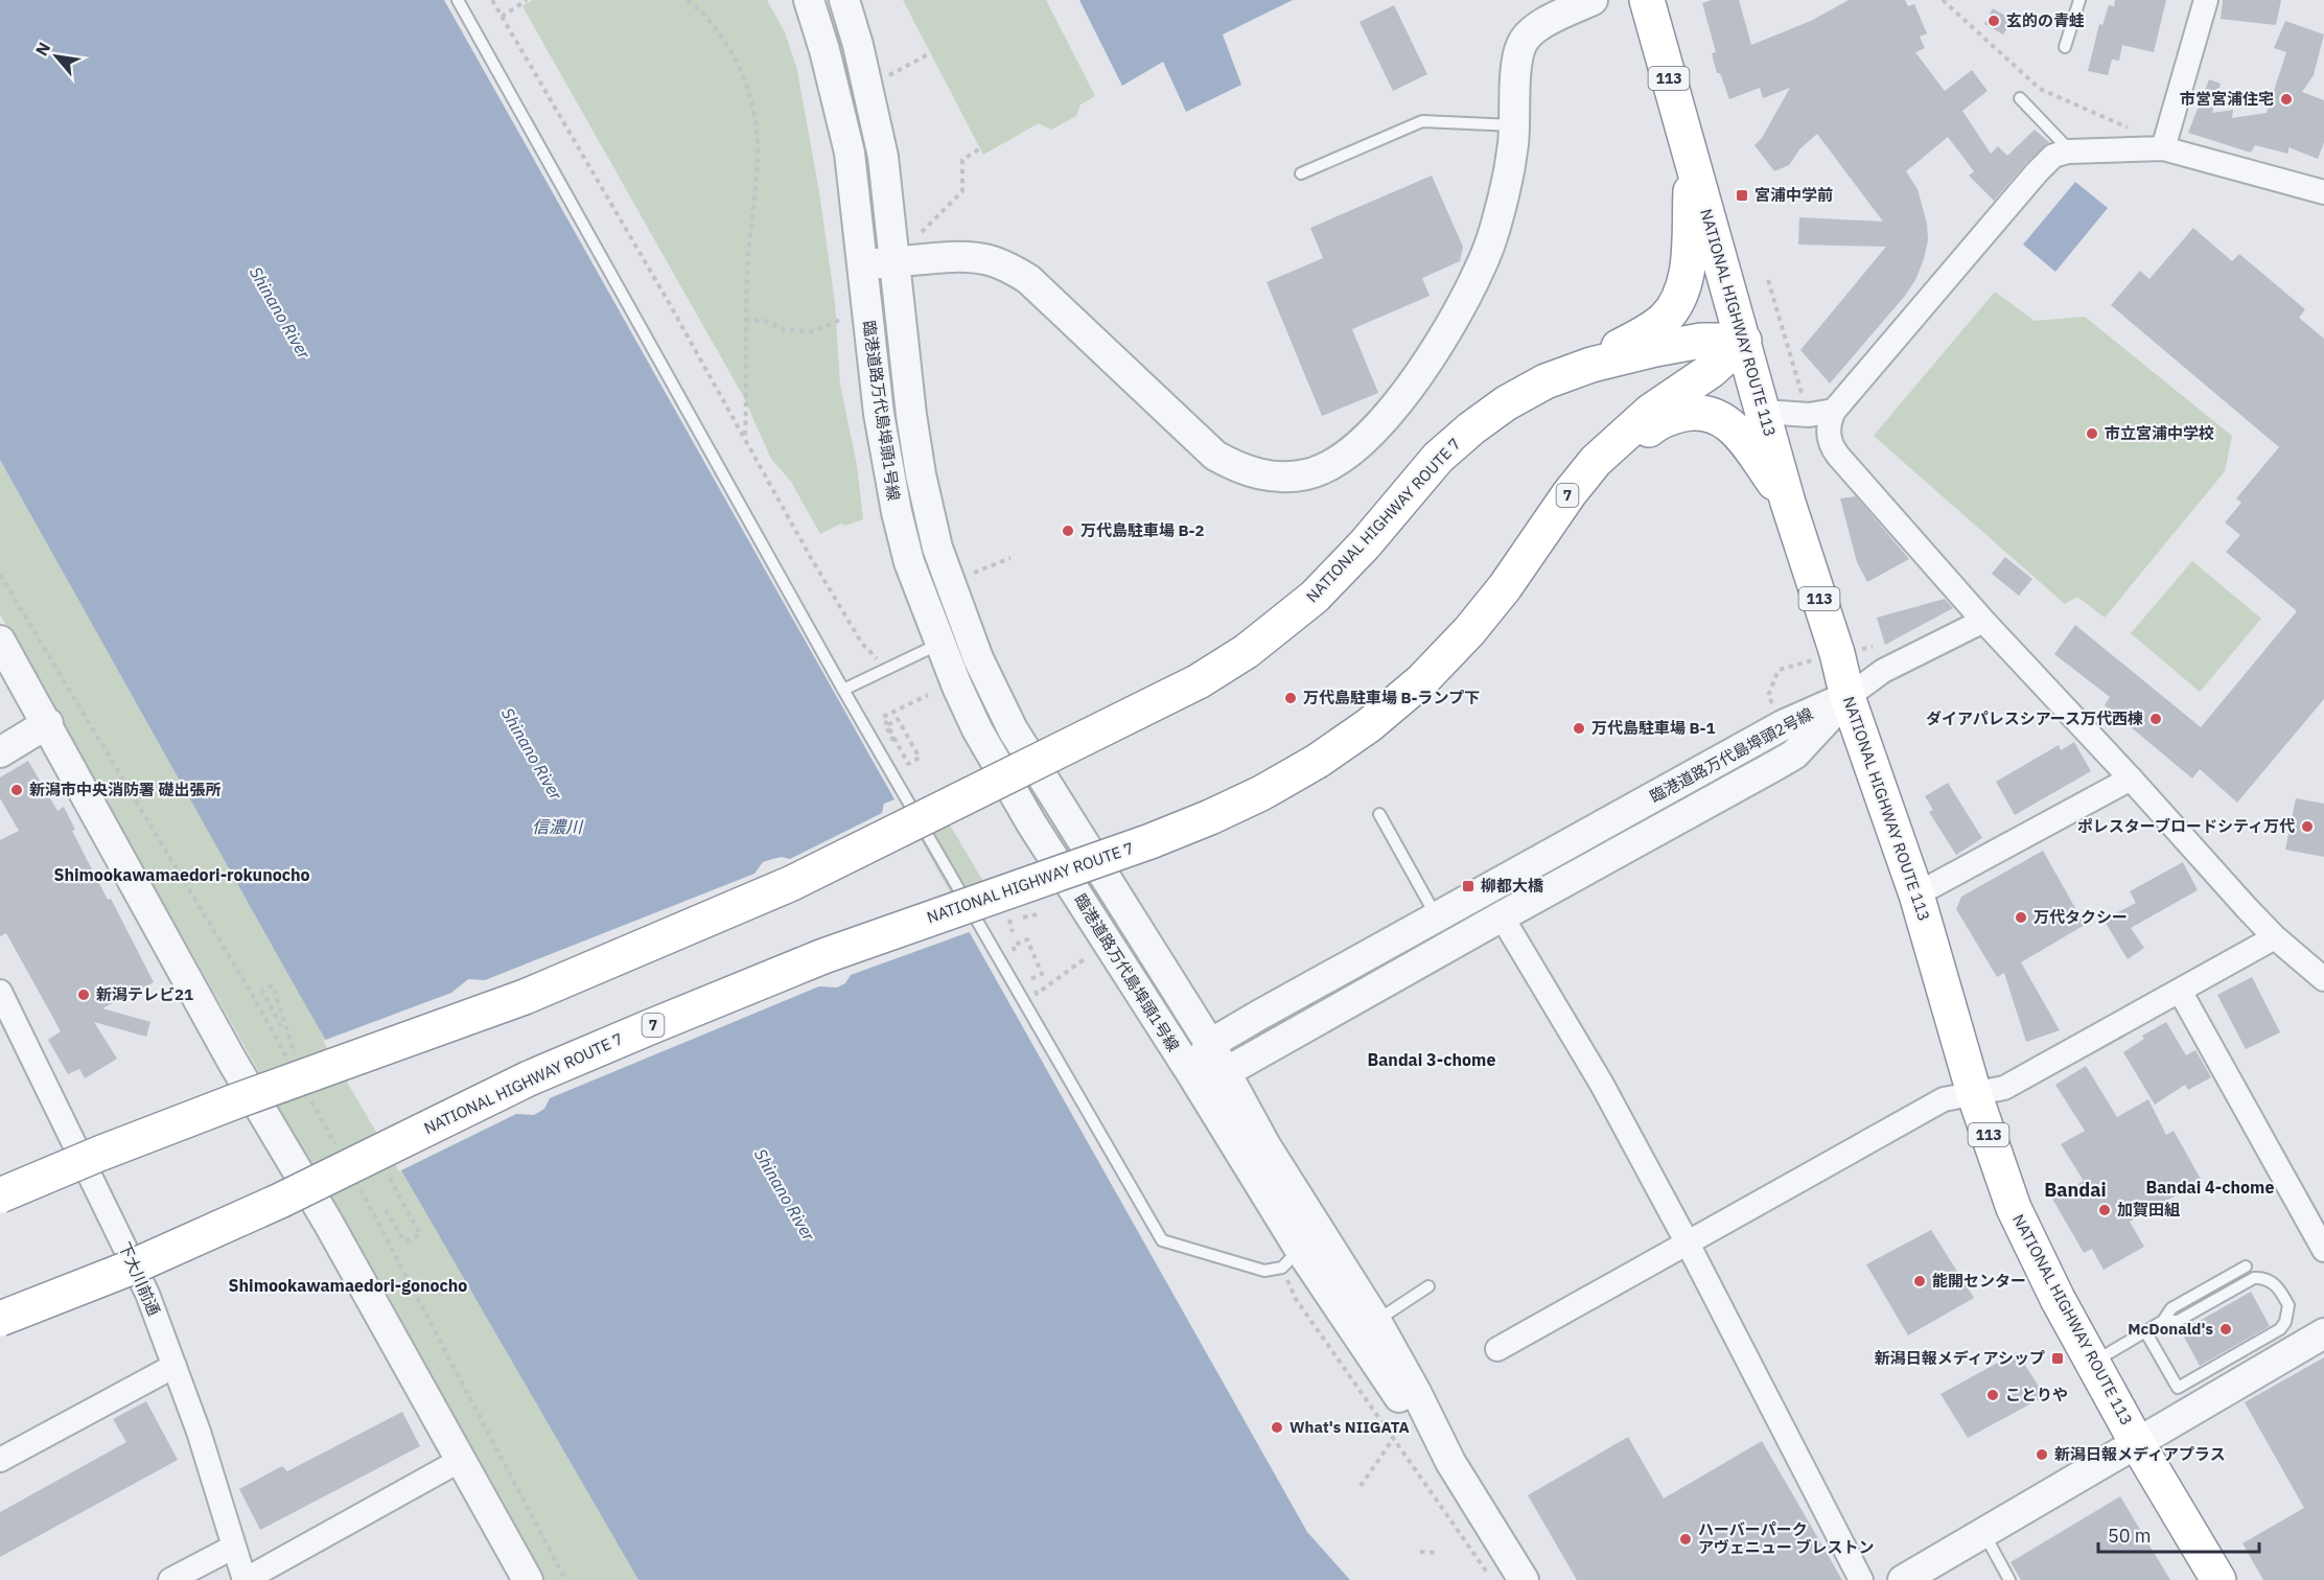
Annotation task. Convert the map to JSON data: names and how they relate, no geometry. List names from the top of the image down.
{
  "streets": {
    "highway": [
      "113",
      "NATIONAL HIGHWAY ROUTE 113",
      "7",
      "NATIONAL HIGHWAY ROUTE 7"
    ],
    "street": ["臨港道路万代島埠頭1号線", "臨港道路万代島埠頭2号線", "下大川前通"]
  },
  "crossings": [
    ["NATIONAL HIGHWAY ROUTE 113", "NATIONAL HIGHWAY ROUTE 7"],
    ["NATIONAL HIGHWAY ROUTE 113", "臨港道路万代島埠頭2号線"],
    ["臨港道路万代島埠頭1号線", "臨港道路万代島埠頭2号線"]
  ],
  "districts": [
    "Shimookawamaedori-rokunocho",
    "Bandai 3-chome",
    "Bandai 4-chome",
    "Bandai",
    "Shimookawamaedori-gonocho"
  ],
  "water": ["Shinano River", "信濃川"],
  "places": {
    "other": [
      "玄的の青蛙",
      "市営宮浦住宅",
      "市立宮浦中学校",
      "万代島駐車場 B-2",
      "万代島駐車場 B-ランプ下",
      "ダイアパレスシアース万代西棟",
      "万代島駐車場 B-1",
      "新潟市中央消防署 礎出張所",
      "ポレスターブロードシティ万代",
      "万代タクシー",
      "新潟テレビ21",
      "加賀田組",
      "能開センター",
      "McDonald's",
      "ことりや",
      "What's NIIGATA",
      "新潟日報メディアプラス",
      "ハーバーパーク アヴェニュー ブレストン"
    ],
    "transit": ["宮浦中学前", "柳都大橋", "新潟日報メディアシップ"]
  },
  "scale_bar": "50 m",
  "north": "top left"
}
